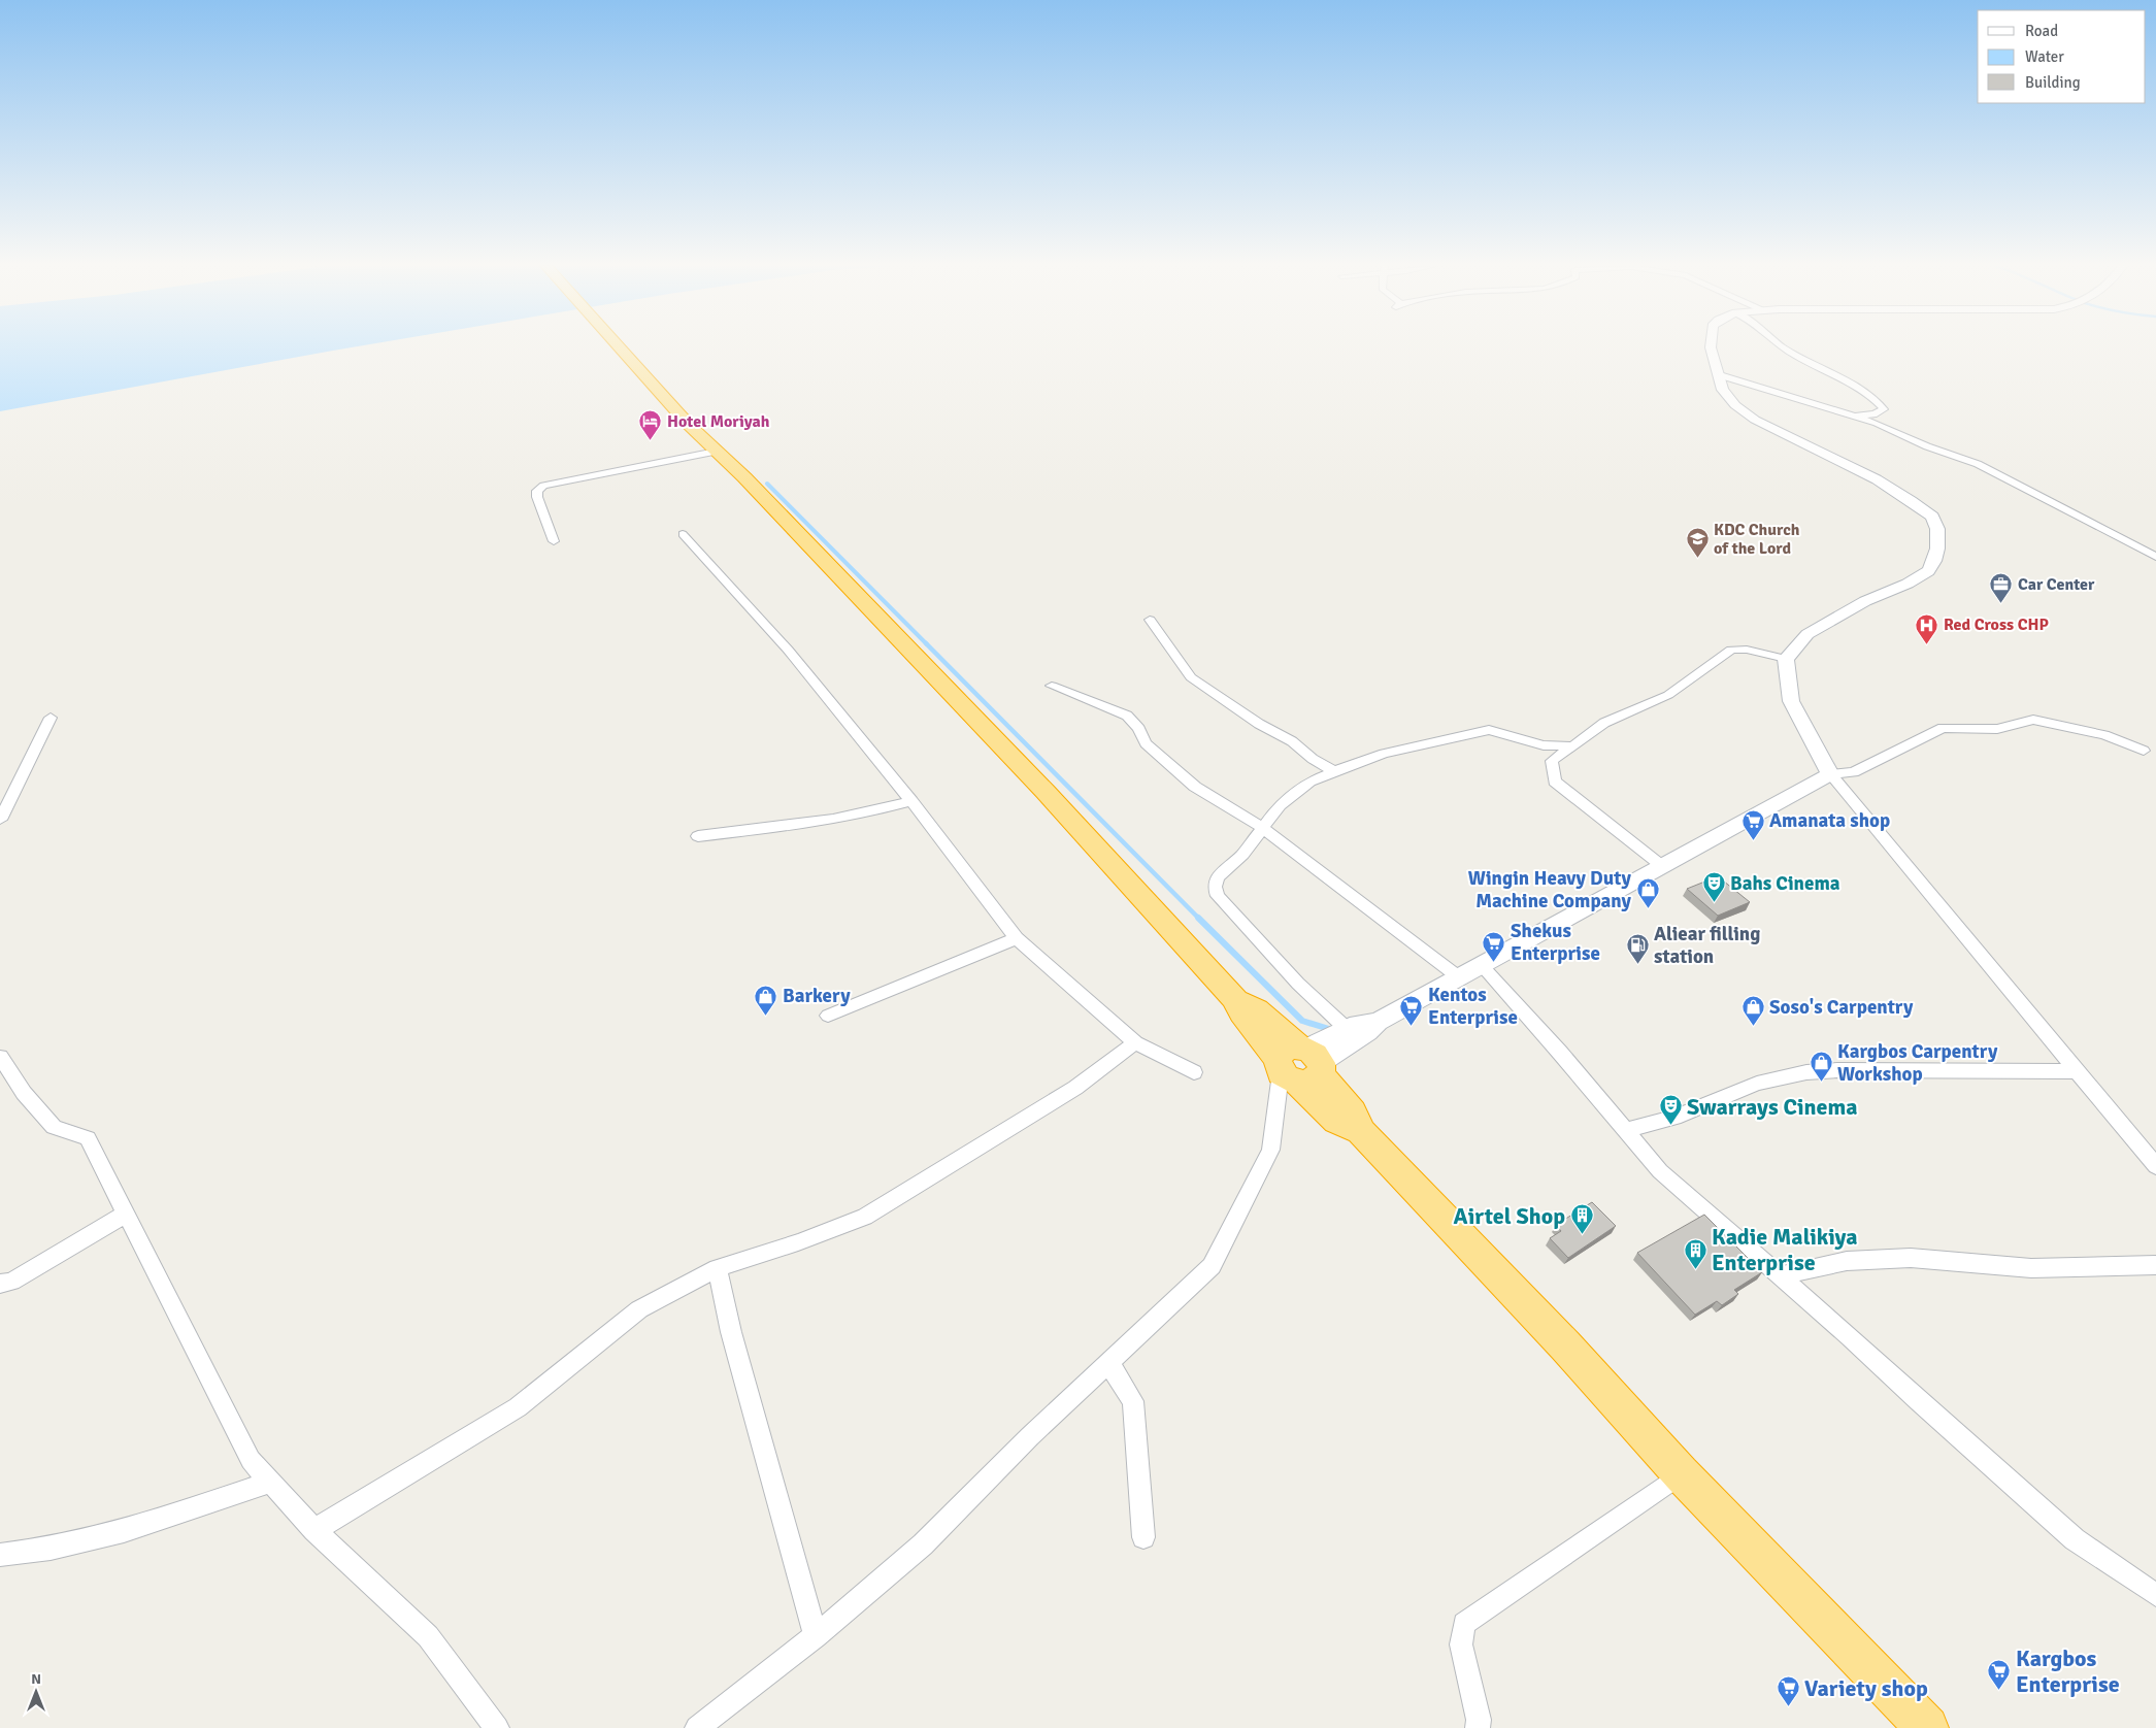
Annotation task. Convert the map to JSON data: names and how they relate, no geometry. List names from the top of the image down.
{
  "places": {
    "hotel": ["Hotel Moriyah"],
    "school or university": ["KDC Church of the Lord"],
    "office": ["Car Center"],
    "hospital": ["Red Cross CHP"],
    "supermarket": [
      "Amanata shop",
      "Shekus Enterprise",
      "Kentos Enterprise",
      "Kargbos Enterprise",
      "Variety shop"
    ],
    "theatre": ["Bahs Cinema", "Swarrays Cinema"],
    "shop": [
      "Wingin Heavy Duty Machine Company",
      "Barkery",
      "Soso's Carpentry",
      "Kargbos Carpentry Workshop"
    ],
    "fuel station": ["Aliear filling station"],
    "building": ["Airtel Shop", "Kadie Malikiya Enterprise"]
  },
  "legend": ["Road", "Water", "Building"],
  "north": "top"
}
